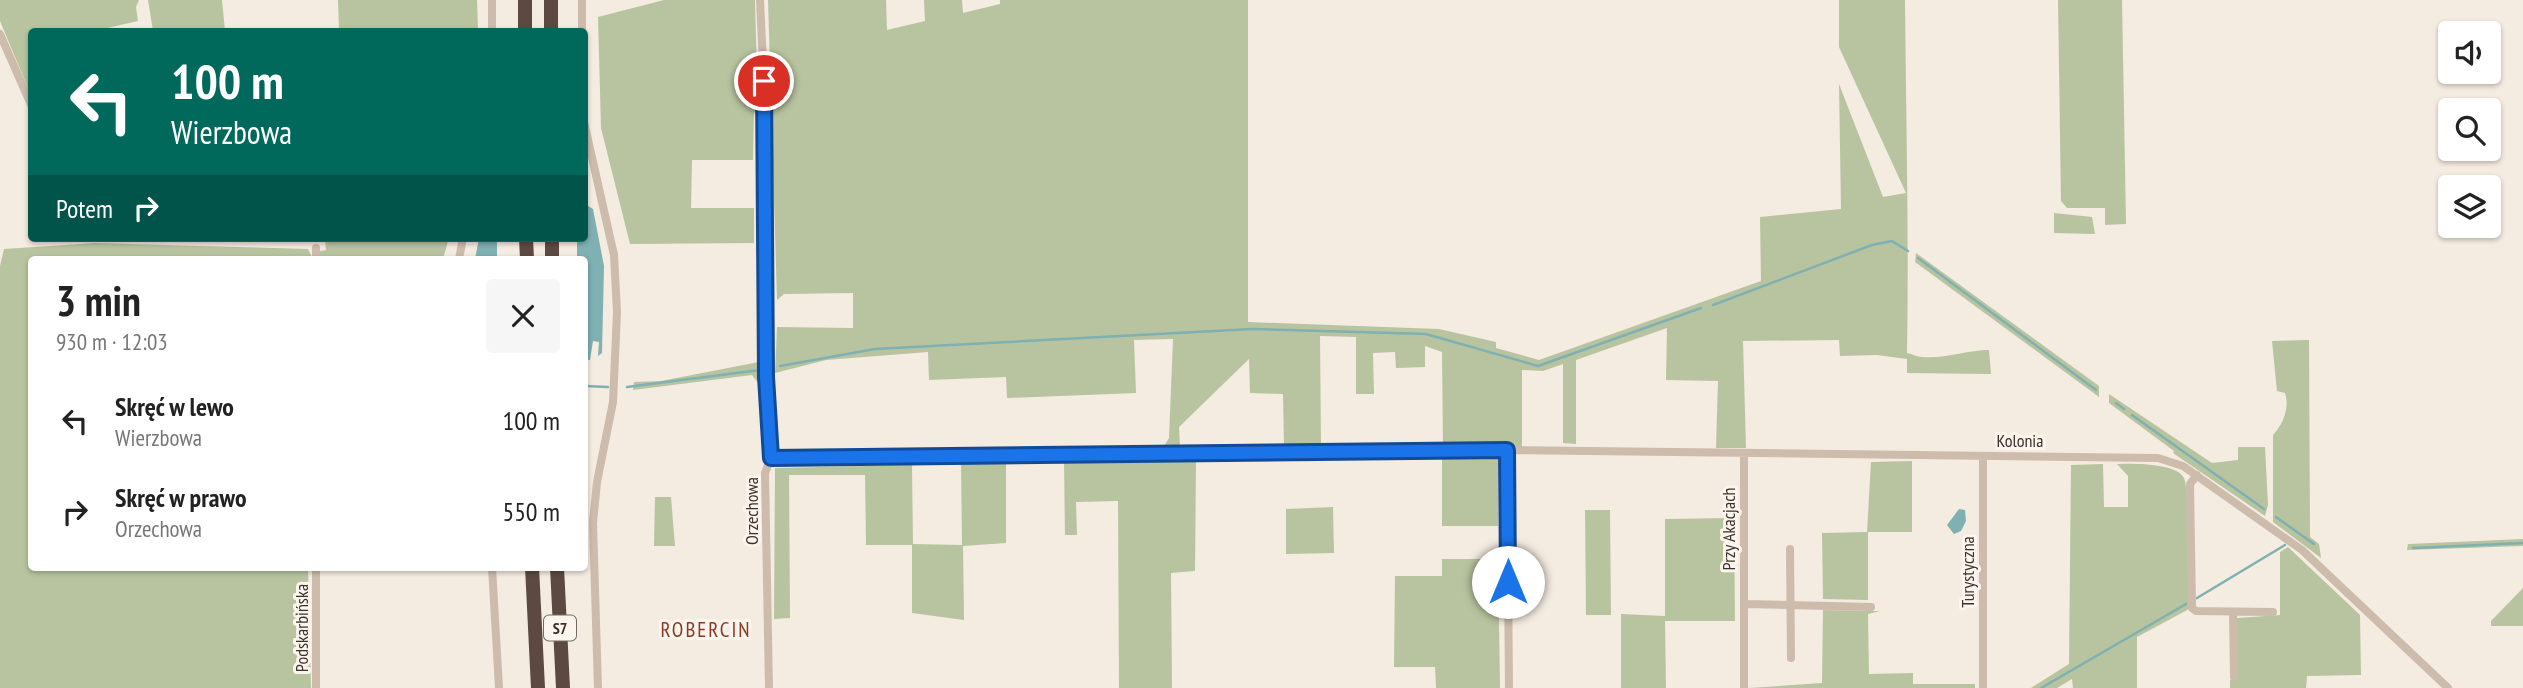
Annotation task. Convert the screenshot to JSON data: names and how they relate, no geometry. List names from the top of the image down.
{
  "streets": {
    "highway": ["S7"],
    "street": [
      "Kolonia",
      "Orzechowa",
      "Przy Akacjach",
      "Turystyczna",
      "Podskarbińska"
    ]
  },
  "crossings": [
    ["Kolonia", "Orzechowa"],
    ["Kolonia", "Przy Akacjach"],
    ["Kolonia", "Turystyczna"]
  ],
  "districts": ["ROBERCIN"],
  "page": {
    "turn": ["100 m", "Wierzbowa"],
    "then": "Potem",
    "heading": ["3 min", "930 m · 12:03"],
    "list": [
      {
        "name": "Skręć w lewo",
        "note": "Wierzbowa",
        "value": "100 m"
      },
      {
        "name": "Skręć w prawo",
        "note": "Orzechowa",
        "value": "550 m"
      }
    ]
  }
}
